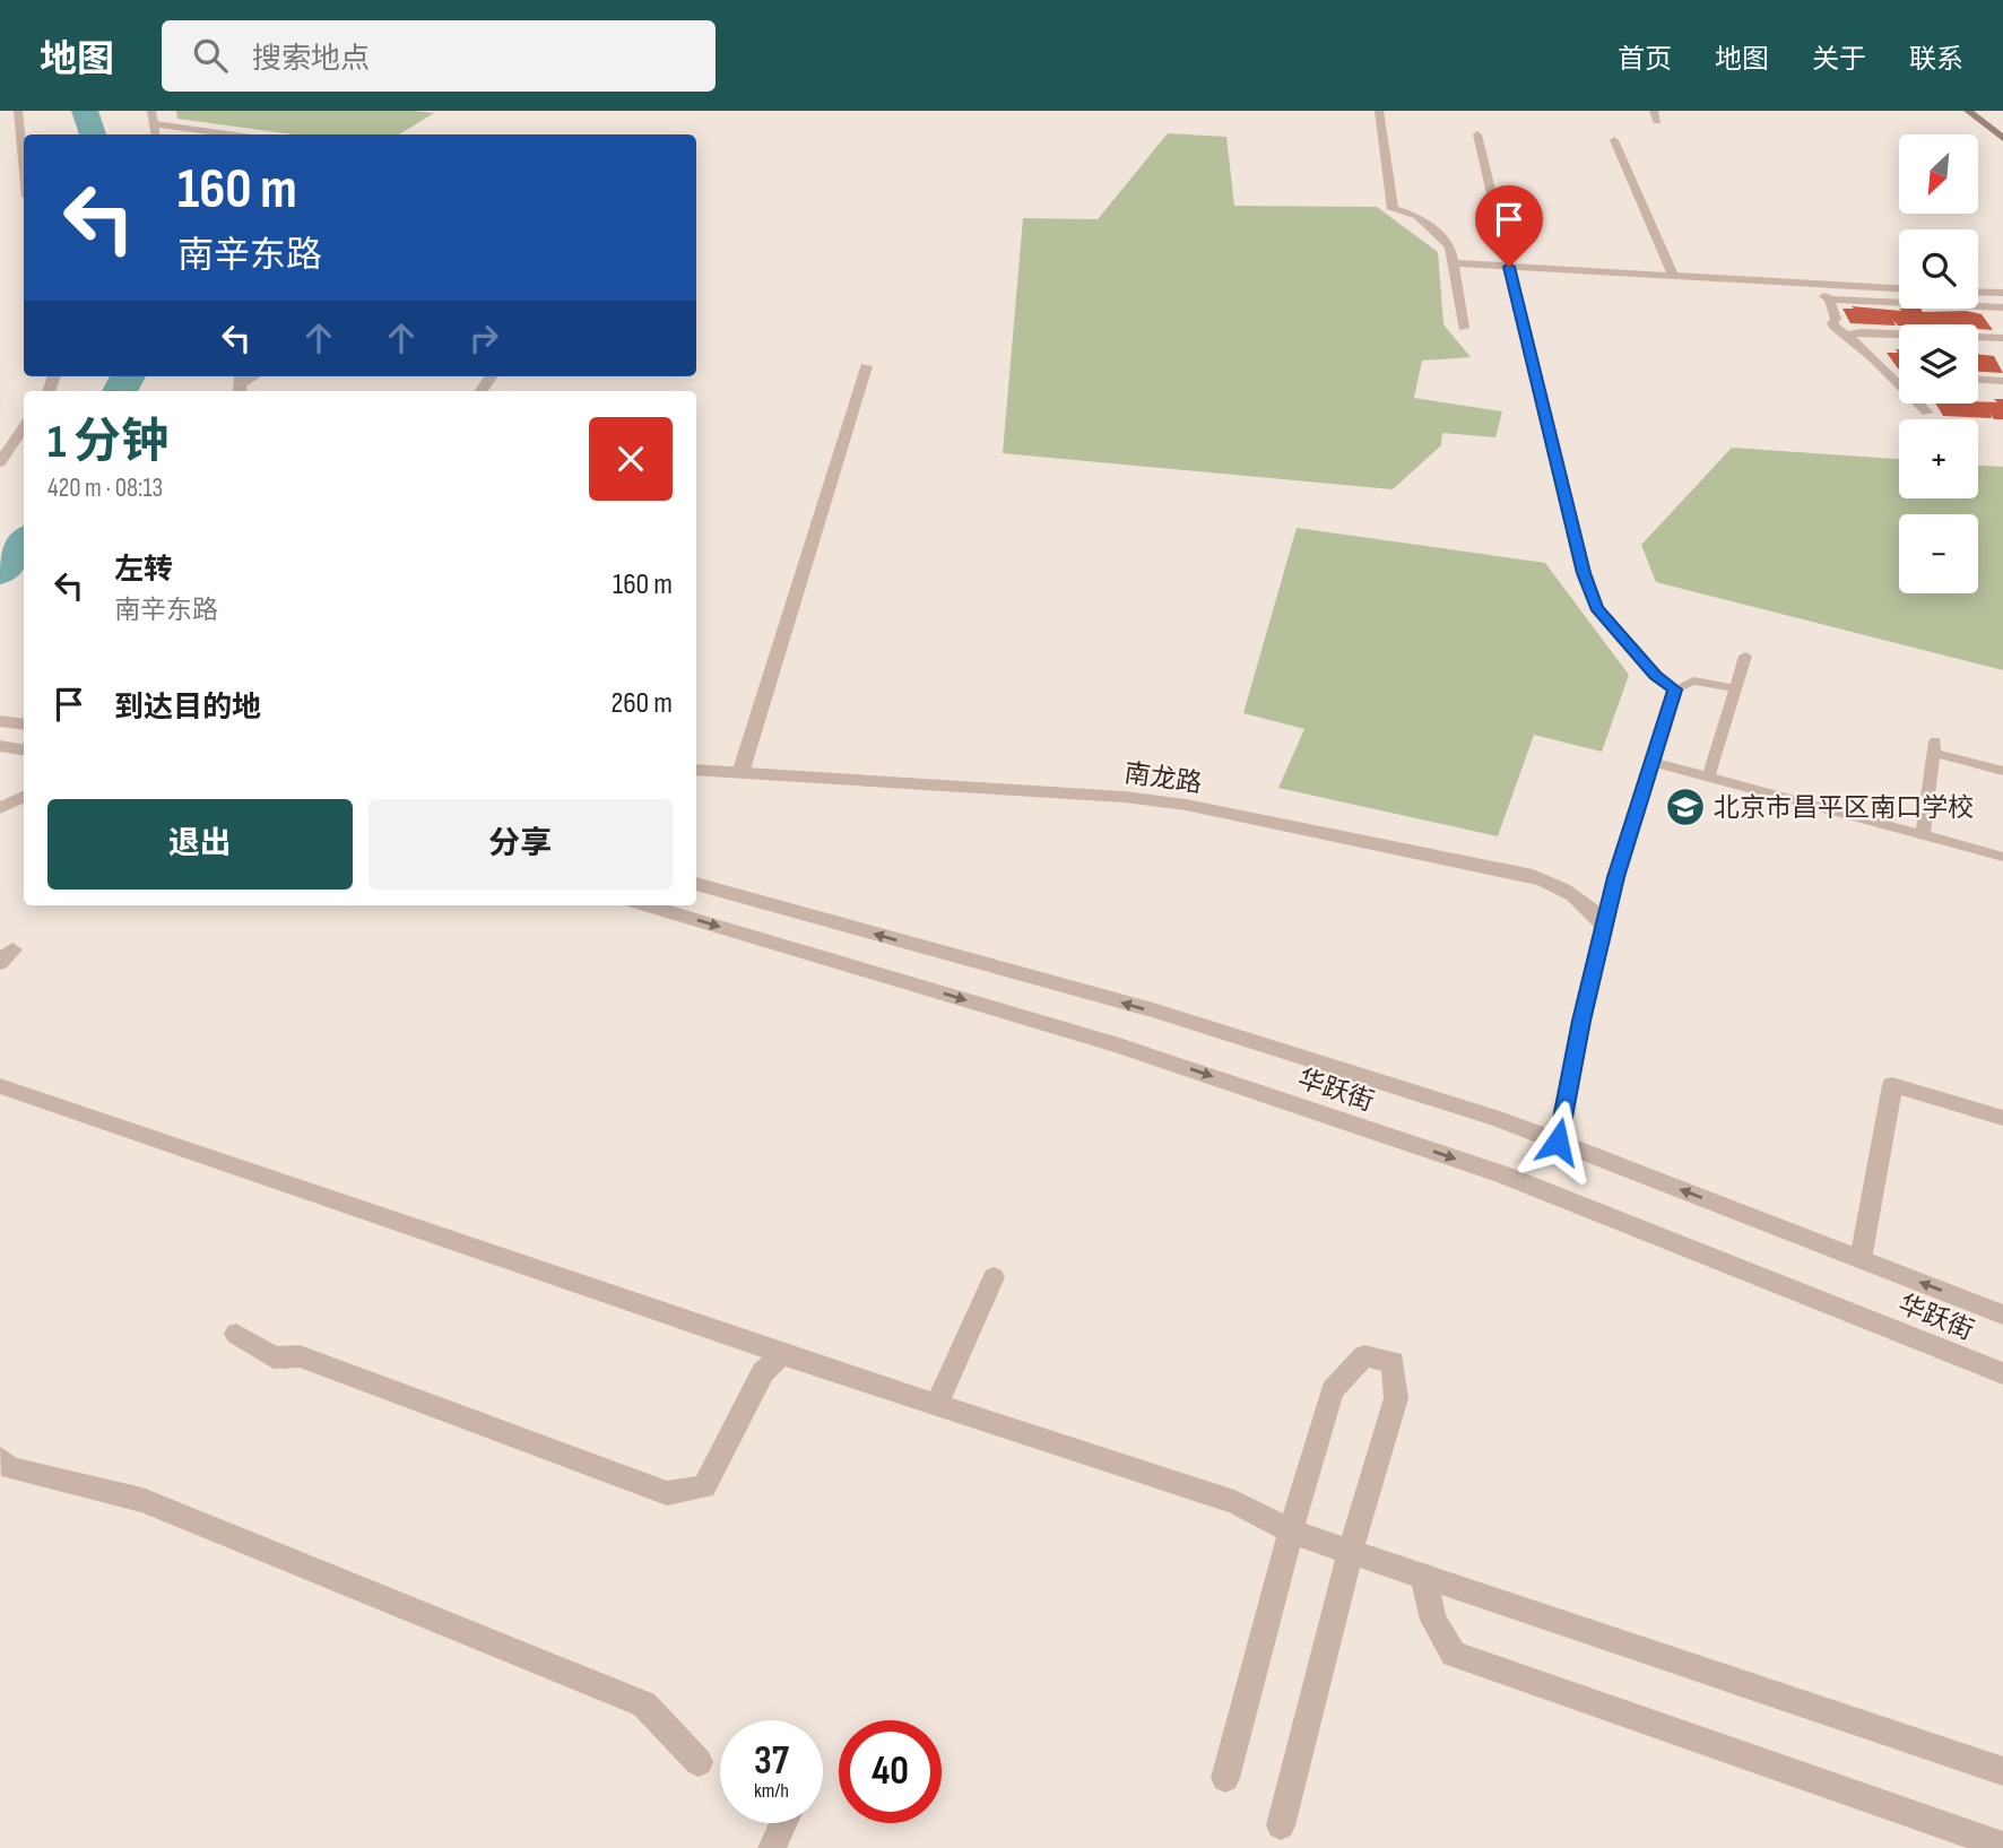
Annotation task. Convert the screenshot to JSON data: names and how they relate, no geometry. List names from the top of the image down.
{
  "streets": {
    "street": ["南龙路", "华跃街"]
  },
  "places": {
    "school or university": ["北京市昌平区南口学校"]
  },
  "north": "bottom left",
  "page": {
    "header": "地图",
    "search": "搜索地点",
    "nav": [
      "首页",
      "地图",
      "关于",
      "联系"
    ],
    "map_buttons": ["+", "−"],
    "turn": ["160 m", "南辛东路"],
    "heading": ["1 分钟", "420 m · 08:13"],
    "list": [
      {
        "name": "左转",
        "note": "南辛东路",
        "value": "160 m"
      },
      {
        "name": "到达目的地",
        "value": "260 m"
      }
    ],
    "buttons": ["退出", "分享"],
    "speed": "37 km/h",
    "limit": "40"
  }
}
